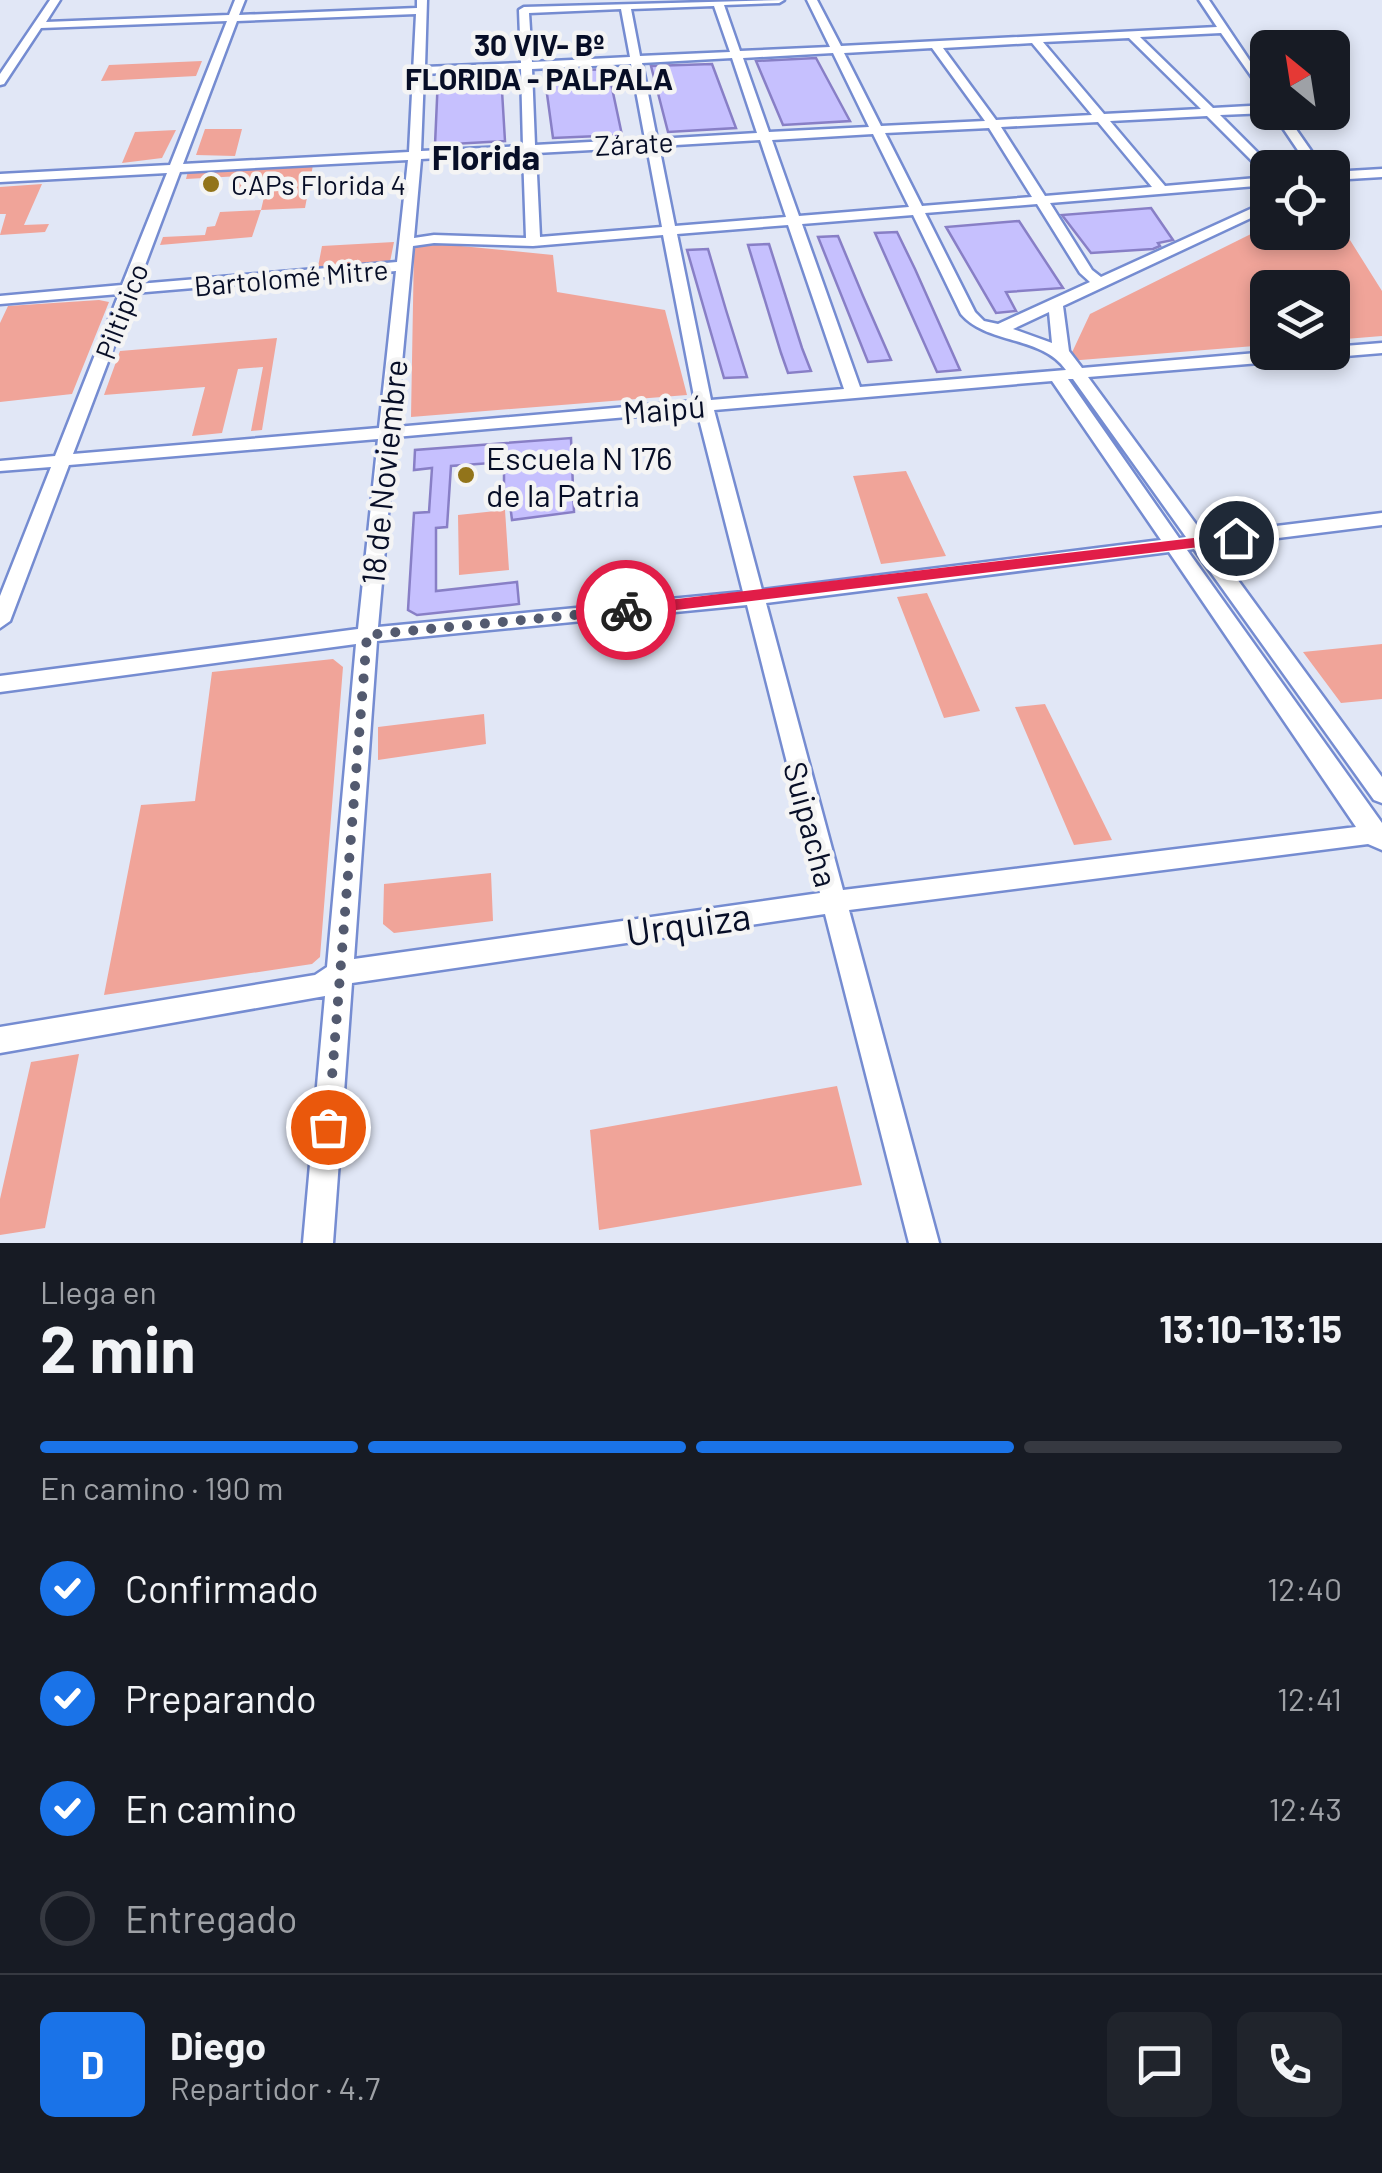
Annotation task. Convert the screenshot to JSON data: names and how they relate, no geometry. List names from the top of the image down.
{
  "streets": {
    "street": [
      "Zárate",
      "Bartolomé Mitre",
      "Piltipico",
      "Maipú",
      "18 de Noviembre",
      "Suipacha",
      "Urquiza"
    ]
  },
  "crossings": [
    ["Zárate", "Piltipico"],
    ["Zárate", "18 de Noviembre"],
    ["Zárate", "Suipacha"],
    ["Bartolomé Mitre", "Piltipico"],
    ["Bartolomé Mitre", "18 de Noviembre"],
    ["Piltipico", "Maipú"],
    ["Maipú", "18 de Noviembre"],
    ["Maipú", "Suipacha"],
    ["18 de Noviembre", "Urquiza"],
    ["Suipacha", "Urquiza"]
  ],
  "districts": ["30 VIV- Bº FLORIDA - PALPALA", "Florida"],
  "places": ["CAPs Florida 4", "Escuela N 176 de la Patria"],
  "north": "top left",
  "page": {
    "heading": ["2 min", "Llega en", "13:10–13:15"],
    "panel": ["Diego", "Repartidor · 4.7"],
    "bar": "En camino · 190 m",
    "list": [
      ["Confirmado", "12:40"],
      ["Preparando", "12:41"],
      ["En camino", "12:43"],
      "Entregado"
    ],
    "round": "D"
  }
}
